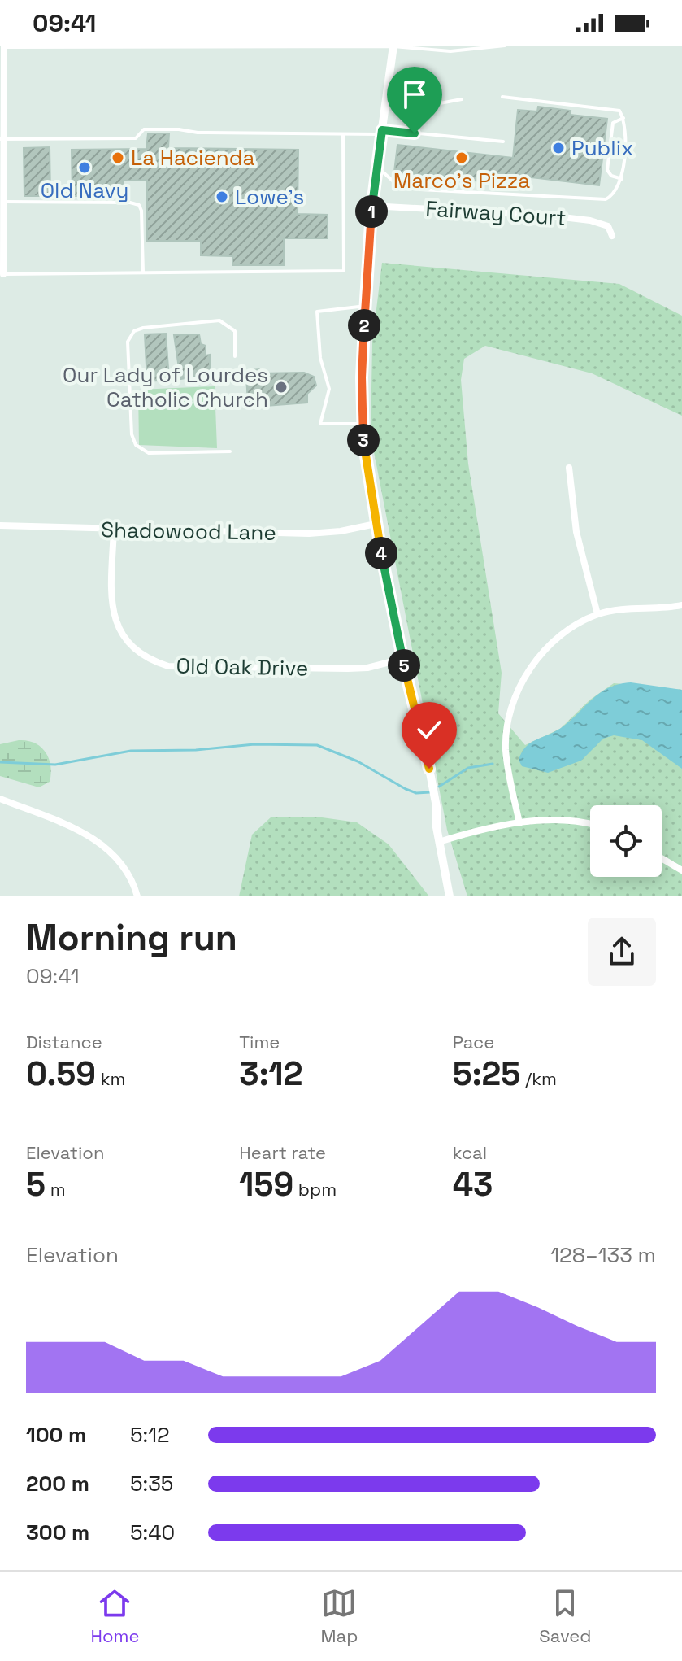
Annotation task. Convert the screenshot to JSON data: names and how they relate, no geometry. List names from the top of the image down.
{
  "streets": {
    "street": ["Fairway Court", "Shadowood Lane", "Old Oak Drive"]
  },
  "crossings": [
    ["Shadowood Lane", "Old Oak Drive"]
  ],
  "places": [
    "Publix",
    "La Hacienda",
    "Marco's Pizza",
    "Old Navy",
    "Lowe's",
    "Our Lady of Lourdes Catholic Church"
  ],
  "page": {
    "status": "09:41",
    "pins": [
      "1",
      "2",
      "3",
      "4",
      "5"
    ],
    "heading": ["Morning run", "09:41"],
    "stats": [
      ["Distance", "0.59 km"],
      ["Time", "3:12"],
      ["Pace", "5:25 /km"],
      ["Elevation", "5 m"],
      ["Heart rate", "159 bpm"],
      ["kcal", "43"]
    ],
    "chart": ["Elevation", "128–133 m"],
    "list": [
      {
        "name": "100 m",
        "note": "5:12"
      },
      {
        "name": "200 m",
        "note": "5:35"
      },
      {
        "name": "300 m",
        "note": "5:40"
      }
    ],
    "tabs": ["Home", "Map", "Saved"]
  }
}
